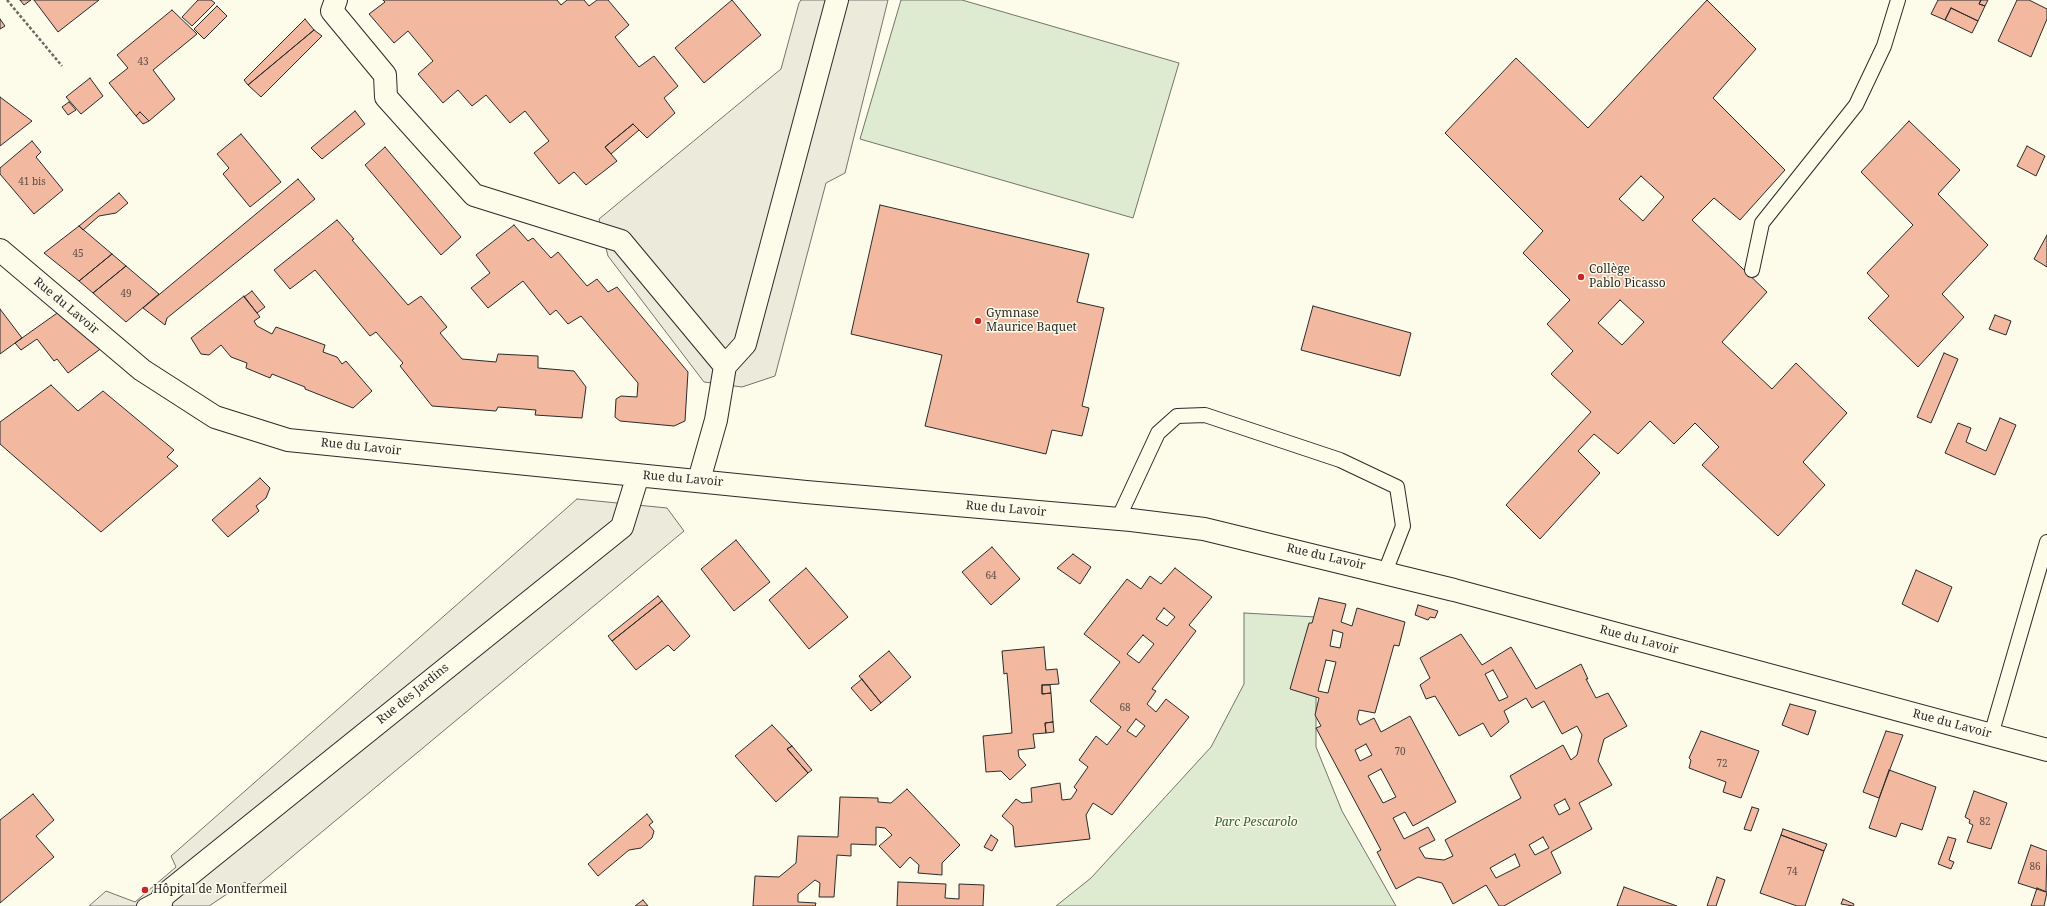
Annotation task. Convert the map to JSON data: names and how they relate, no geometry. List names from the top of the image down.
{
  "streets": {
    "street": ["Rue du Lavoir", "Rue des Jardins"]
  },
  "crossings": [
    ["Rue du Lavoir", "Rue des Jardins"]
  ],
  "parks": ["Parc Pescarolo"],
  "places": ["Collège Pablo Picasso", "Gymnase Maurice Baquet", "Hôpital de Montfermeil"],
  "house_numbers": [
    "43",
    "41 bis",
    "45",
    "49",
    "64",
    "68",
    "70",
    "72",
    "82",
    "86",
    "74"
  ]
}
